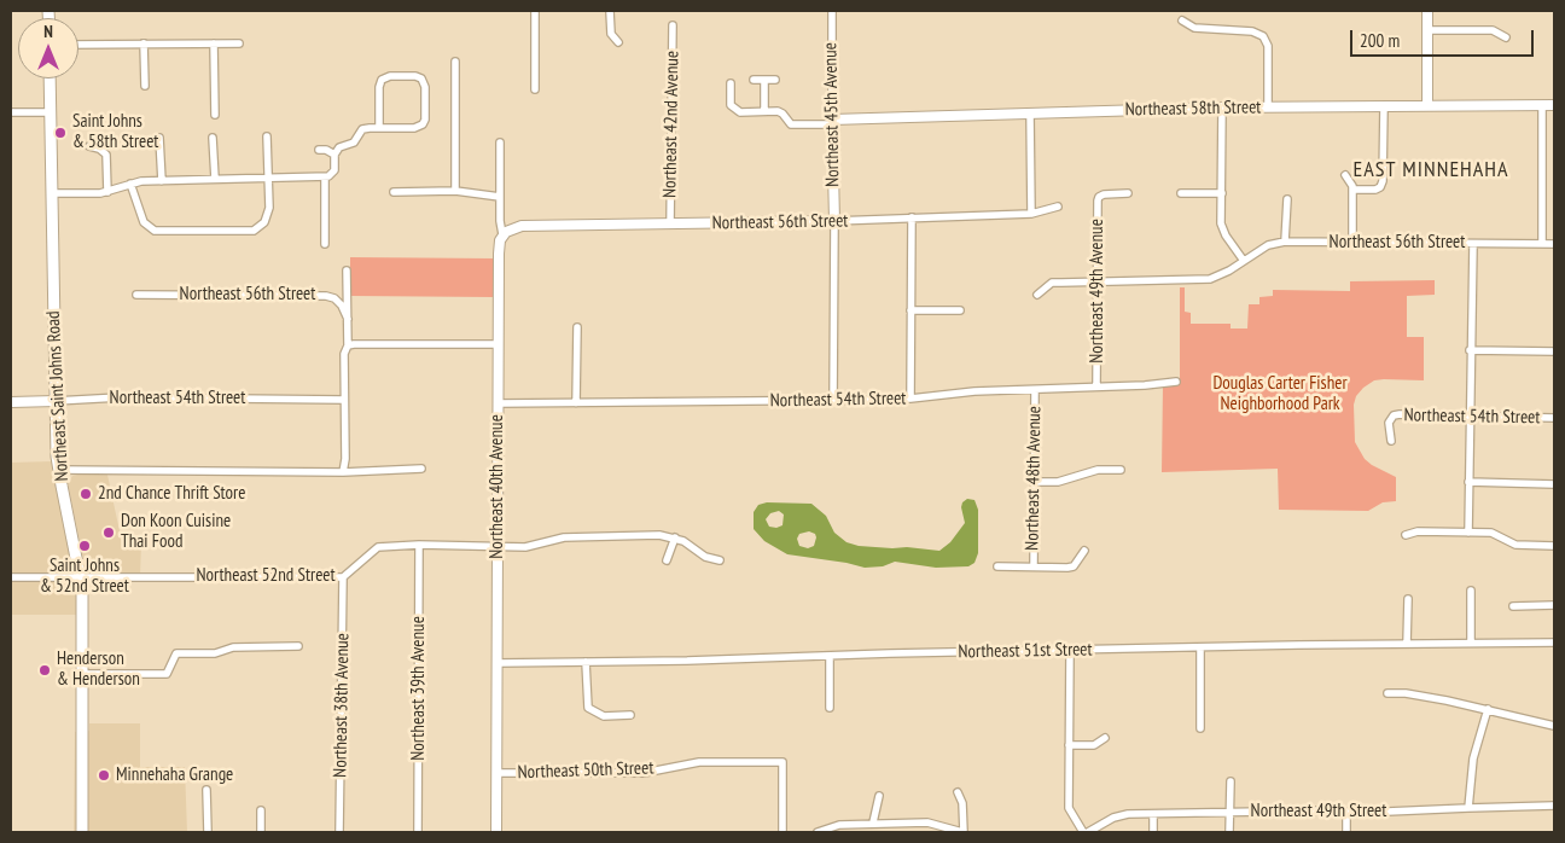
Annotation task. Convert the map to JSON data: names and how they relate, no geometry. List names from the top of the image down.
{
  "streets": {
    "main road": ["Northeast Saint Johns Road"],
    "street": [
      "Northeast 58th Street",
      "Northeast 45th Avenue",
      "Northeast 42nd Avenue",
      "Northeast 56th Street",
      "Northeast 49th Avenue",
      "Northeast 54th Street",
      "Northeast 48th Avenue",
      "Northeast 40th Avenue",
      "Northeast 52nd Street",
      "Northeast 51st Street",
      "Northeast 39th Avenue",
      "Northeast 38th Avenue",
      "Northeast 50th Street",
      "Northeast 49th Street"
    ]
  },
  "crossings": [
    ["Northeast 58th Street", "Northeast 45th Avenue"],
    ["Northeast 45th Avenue", "Northeast 56th Street"],
    ["Northeast 45th Avenue", "Northeast 54th Street"],
    ["Northeast 42nd Avenue", "Northeast 56th Street"],
    ["Northeast 56th Street", "Northeast 49th Avenue"],
    ["Northeast 56th Street", "Northeast 40th Avenue"],
    ["Northeast 49th Avenue", "Northeast 54th Street"],
    ["Northeast Saint Johns Road", "Northeast 54th Street"],
    ["Northeast Saint Johns Road", "Northeast 52nd Street"],
    ["Northeast 54th Street", "Northeast 48th Avenue"],
    ["Northeast 54th Street", "Northeast 40th Avenue"],
    ["Northeast 40th Avenue", "Northeast 52nd Street"],
    ["Northeast 40th Avenue", "Northeast 51st Street"],
    ["Northeast 40th Avenue", "Northeast 50th Street"],
    ["Northeast 52nd Street", "Northeast 39th Avenue"],
    ["Northeast 52nd Street", "Northeast 38th Avenue"]
  ],
  "districts": ["EAST MINNEHAHA"],
  "parks": ["Douglas Carter Fisher Neighborhood Park"],
  "places": [
    "Saint Johns & 58th Street",
    "2nd Chance Thrift Store",
    "Don Koon Cuisine Thai Food",
    "Saint Johns & 52nd Street",
    "Henderson & Henderson",
    "Minnehaha Grange"
  ],
  "scale_bar": "200 m",
  "north": "top"
}
